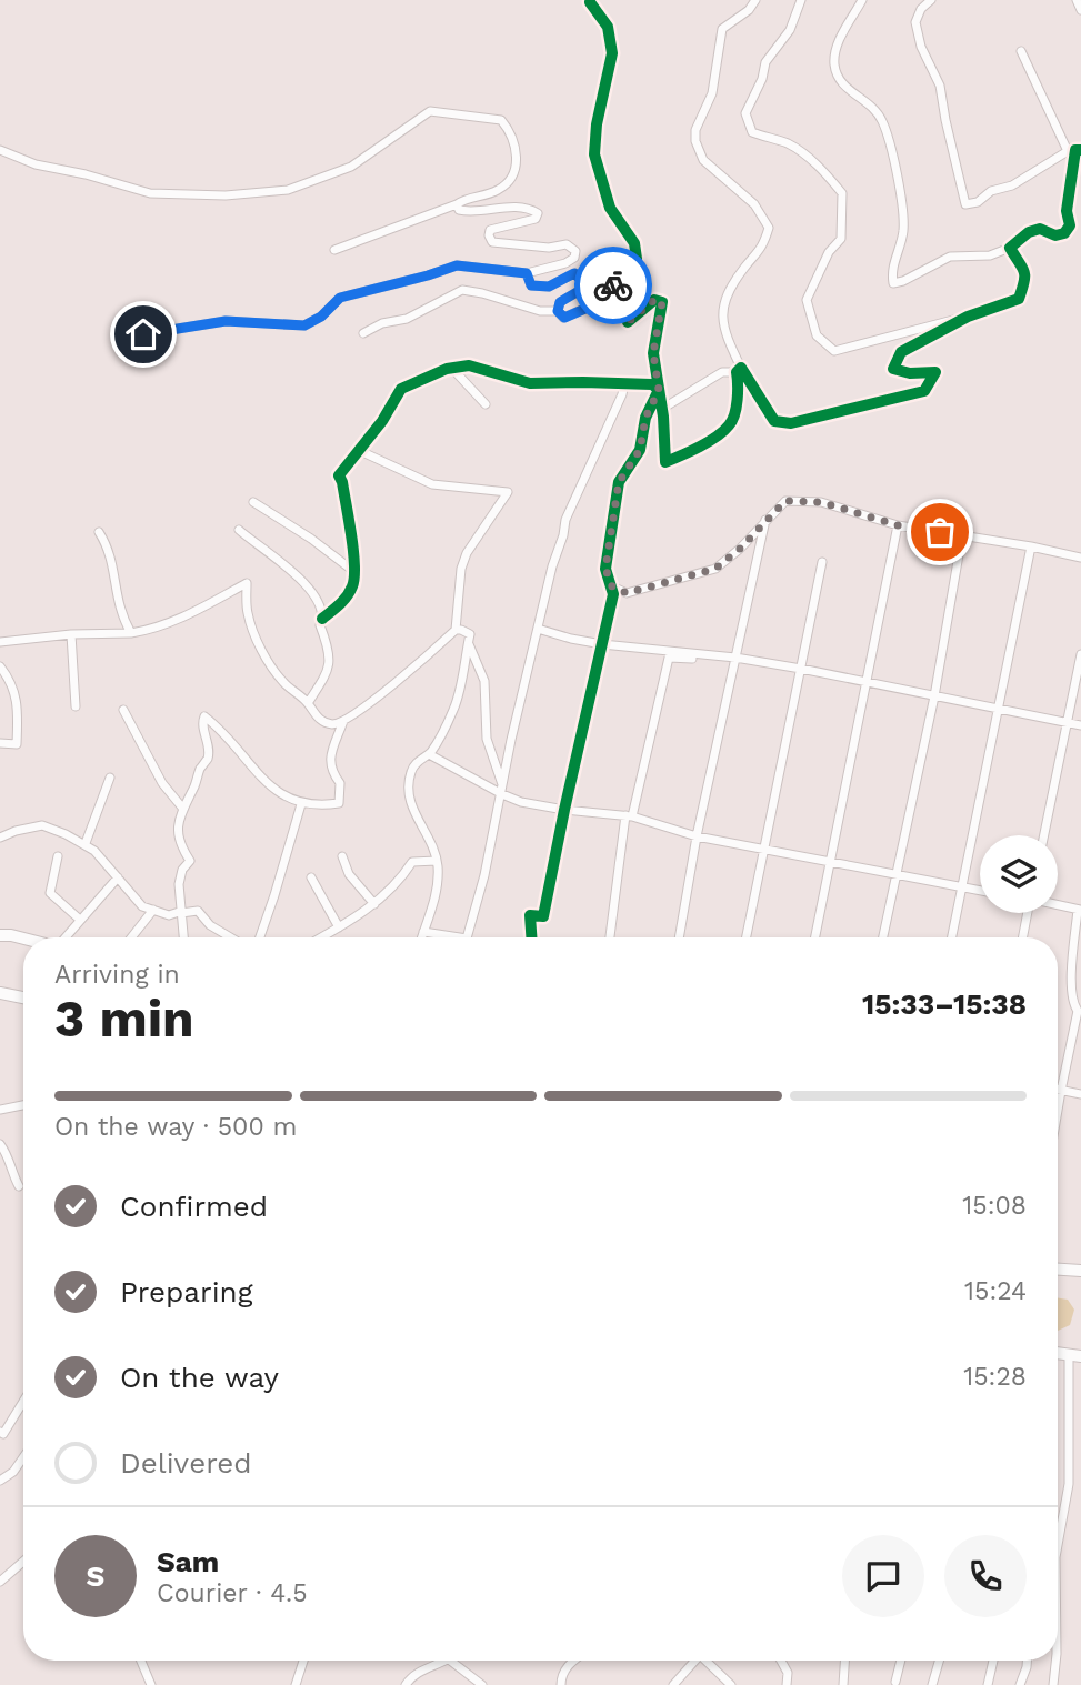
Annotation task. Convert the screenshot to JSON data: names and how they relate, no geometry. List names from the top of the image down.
{
  "page": {
    "heading": ["3 min", "Arriving in", "15:33–15:38"],
    "panel": ["Sam", "Courier · 4.5"],
    "bar": "On the way · 500 m",
    "list": [
      ["Confirmed", "15:08"],
      ["Preparing", "15:24"],
      ["On the way", "15:28"],
      "Delivered"
    ],
    "round": "S"
  }
}
